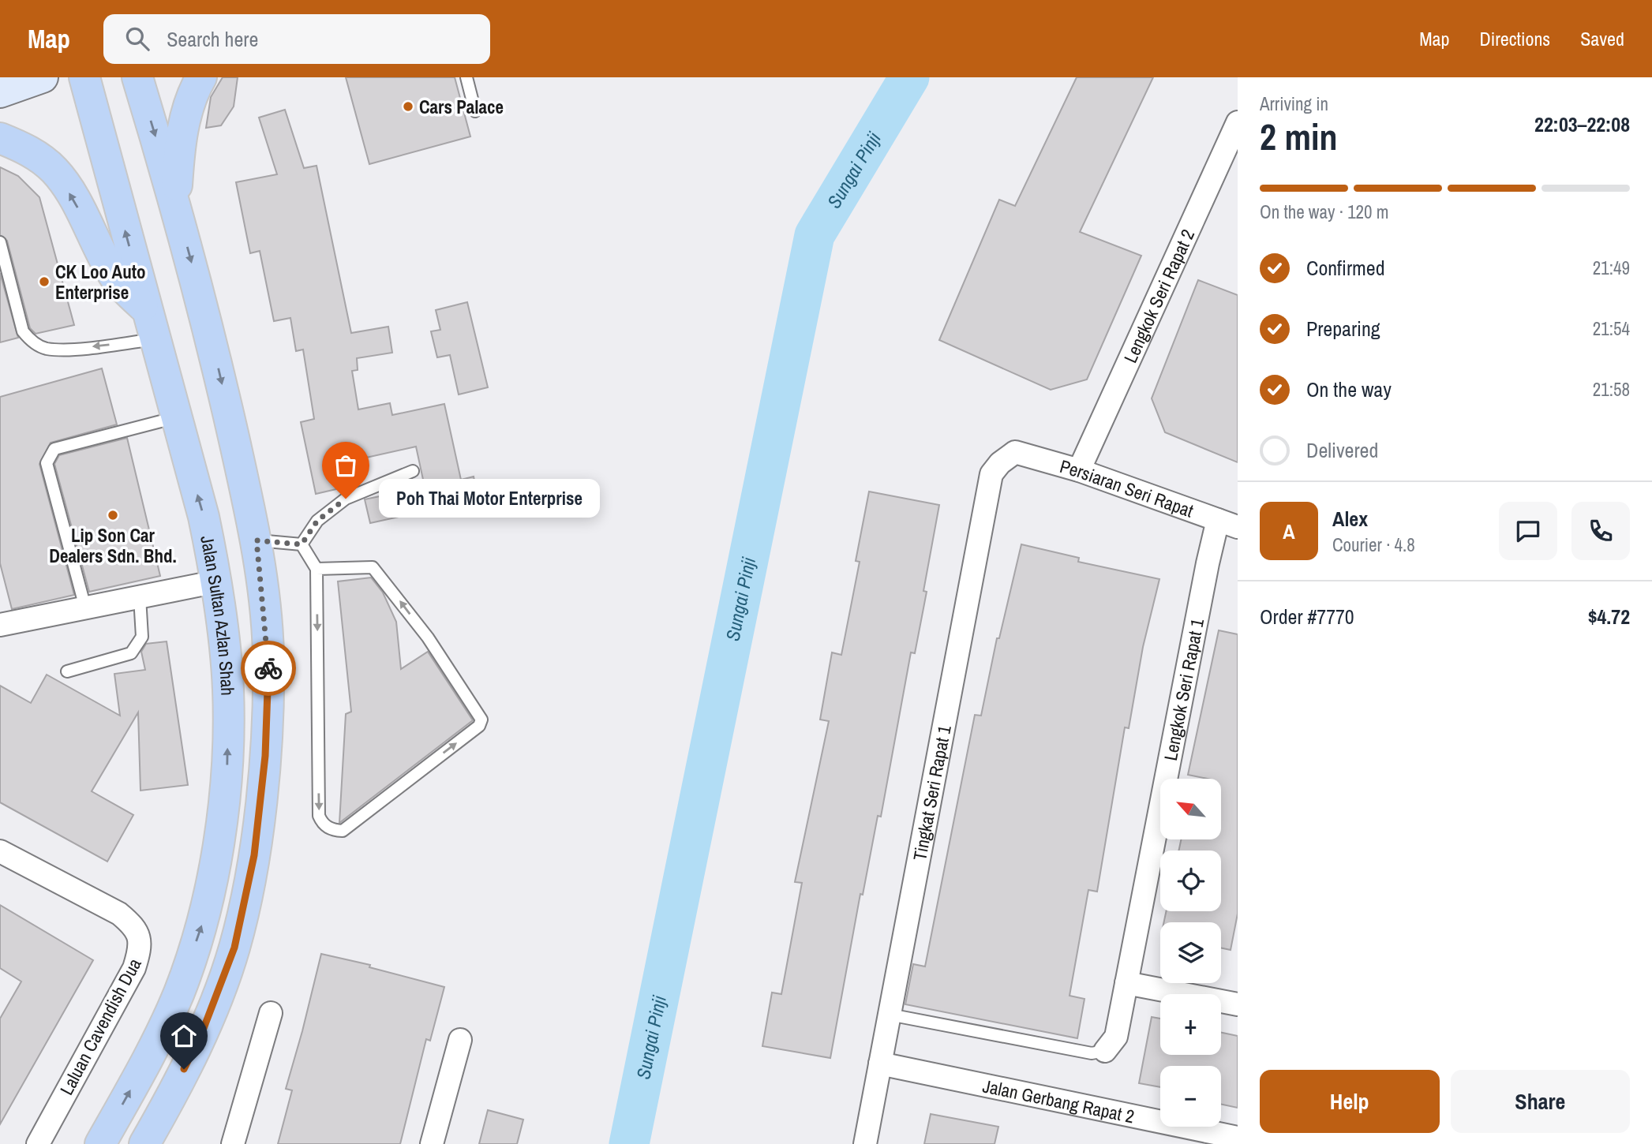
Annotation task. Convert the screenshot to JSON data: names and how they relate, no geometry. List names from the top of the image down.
{
  "streets": {
    "main road": ["Jalan Sultan Azlan Shah"],
    "street": [
      "Lengkok Seri Rapat 2",
      "Persiaran Seri Rapat",
      "Lengkok Seri Rapat 1",
      "Tingkat Seri Rapat 1",
      "Laluan Cavendish Dua",
      "Jalan Gerbang Rapat 2"
    ]
  },
  "crossings": [
    ["Lengkok Seri Rapat 2", "Persiaran Seri Rapat"],
    ["Persiaran Seri Rapat", "Lengkok Seri Rapat 1"],
    ["Persiaran Seri Rapat", "Tingkat Seri Rapat 1"],
    ["Tingkat Seri Rapat 1", "Jalan Gerbang Rapat 2"]
  ],
  "water": ["Sungai Pinji"],
  "places": [
    "Cars Palace",
    "CK Loo Auto Enterprise",
    "Poh Thai Motor Enterprise",
    "Lip Son Car Dealers Sdn. Bhd."
  ],
  "north": "top left",
  "page": {
    "header": "Map",
    "search": "Search here",
    "nav": ["Map", "Directions", "Saved"],
    "heading": ["2 min", "Arriving in", "22:03–22:08"],
    "panel": [
      "Alex",
      "Courier · 4.8",
      "Order #7770",
      "$4.72"
    ],
    "bar": "On the way · 120 m",
    "list": [
      ["Confirmed", "21:49"],
      ["Preparing", "21:54"],
      ["On the way", "21:58"],
      "Delivered"
    ],
    "bubble": "Poh Thai Motor Enterprise",
    "round": "A",
    "map_buttons": ["+", "−"],
    "buttons": ["Help", "Share"]
  }
}
